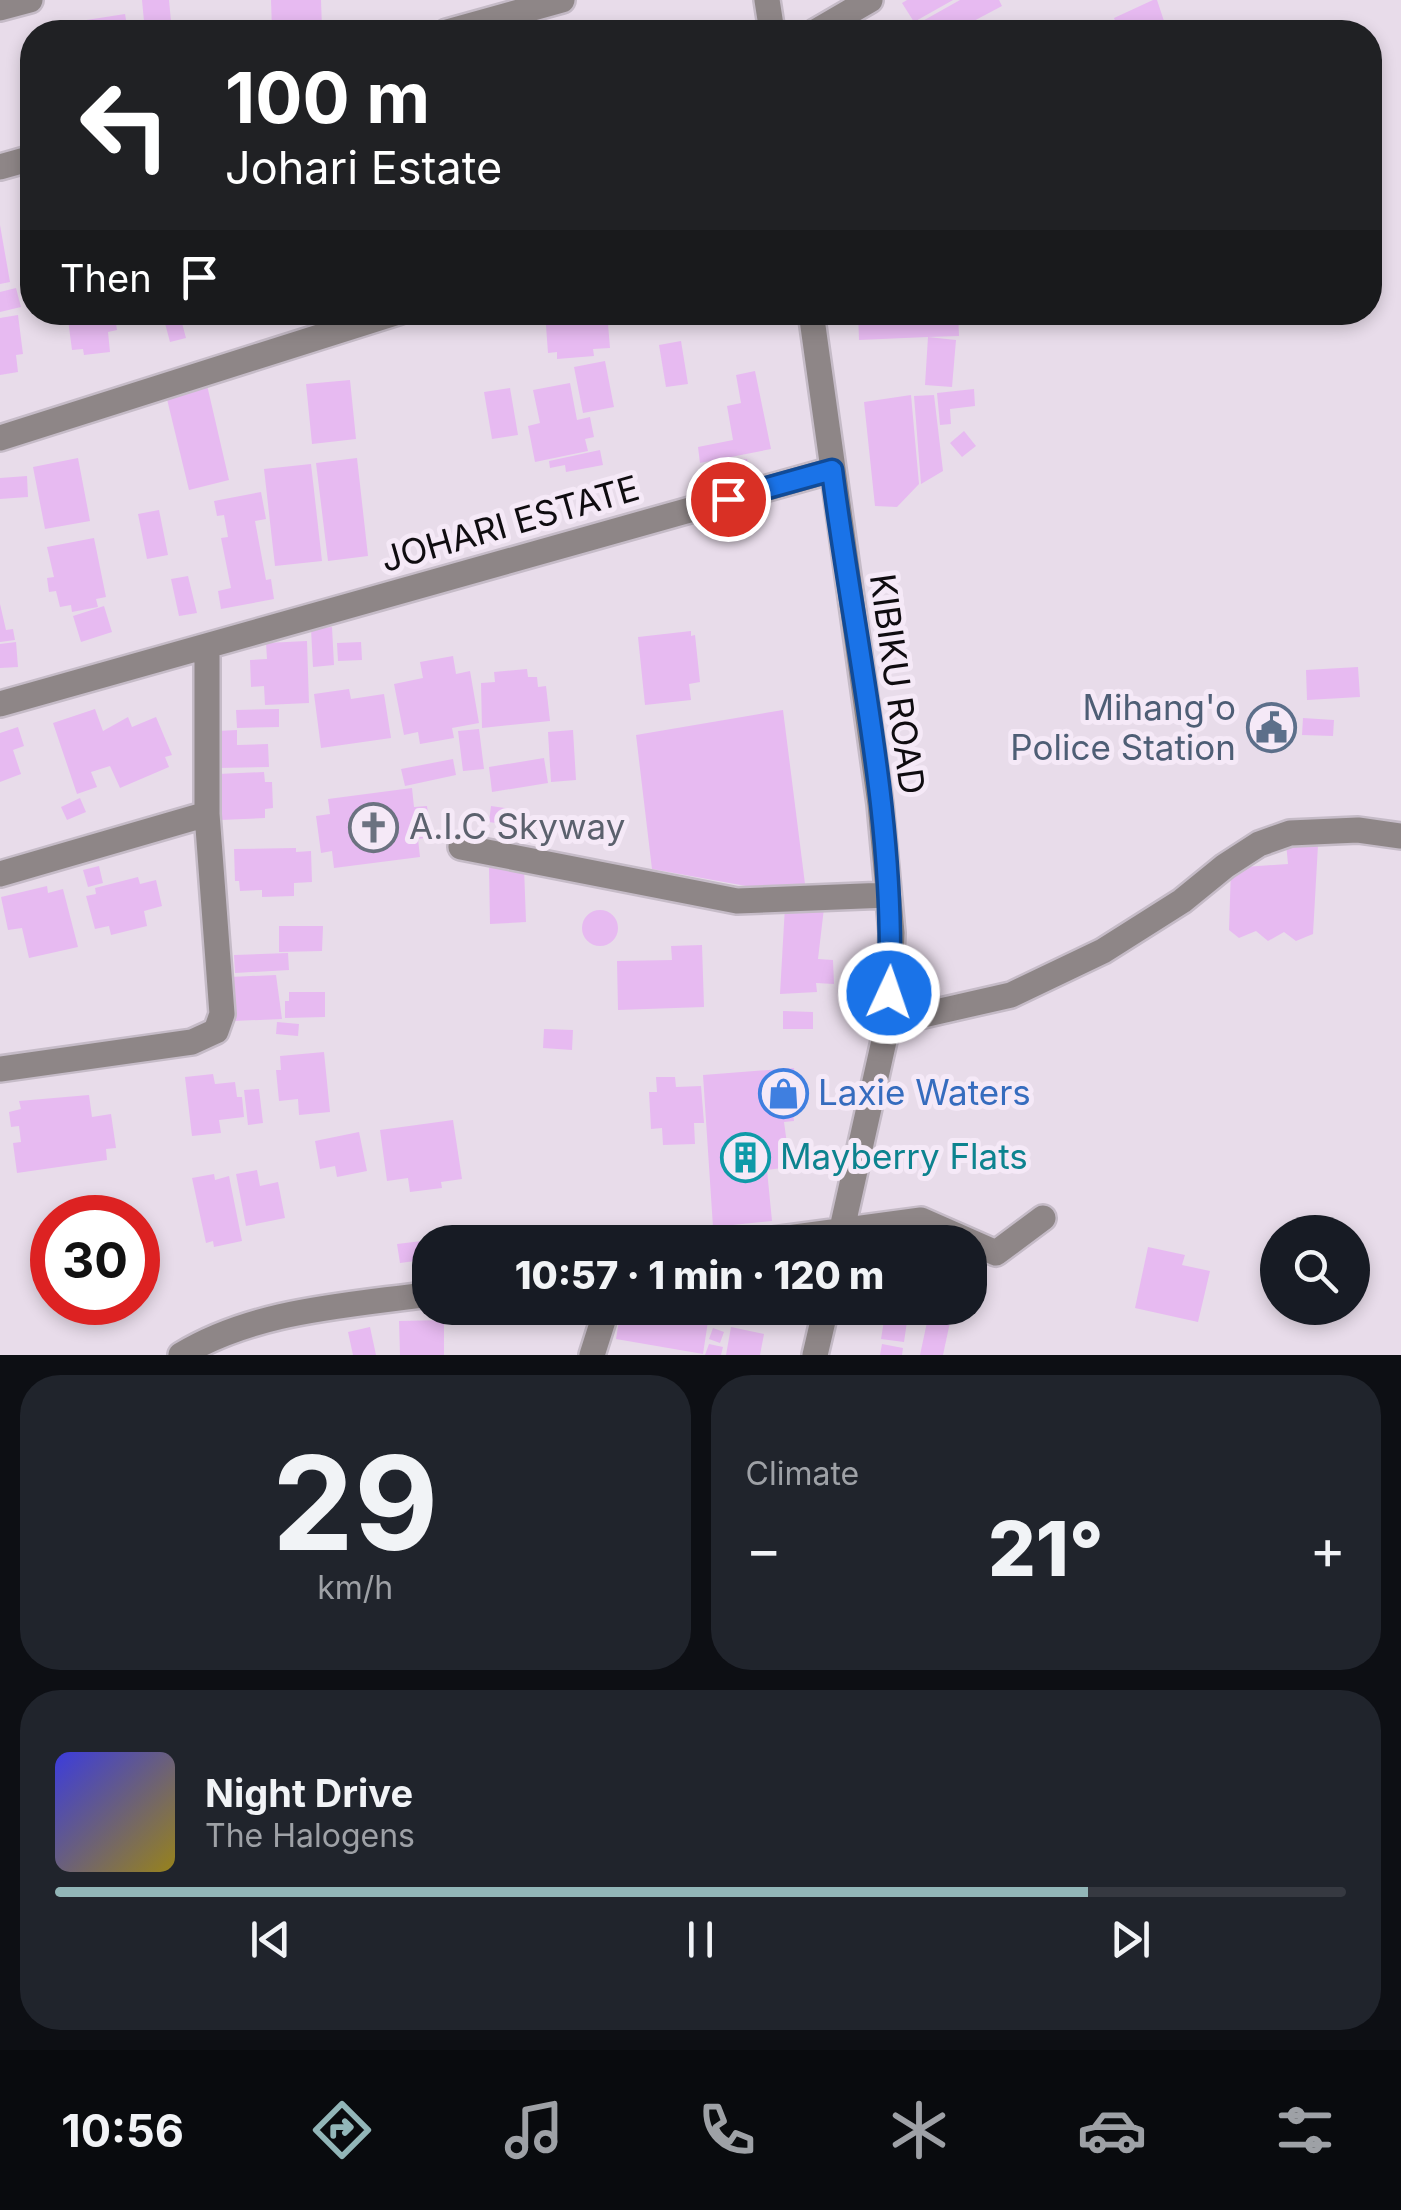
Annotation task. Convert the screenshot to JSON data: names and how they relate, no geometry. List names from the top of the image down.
{
  "streets": {
    "street": ["JOHARI ESTATE", "KIBIKU ROAD"]
  },
  "crossings": [
    ["JOHARI ESTATE", "KIBIKU ROAD"]
  ],
  "places": {
    "public building": ["Mihang'o Police Station"],
    "church": ["A.I.C Skyway"],
    "shop": ["Laxie Waters"],
    "building": ["Mayberry Flats"]
  },
  "page": {
    "turn": ["100 m", "Johari Estate"],
    "then": "Then",
    "limit": "30",
    "trip": "10:57 · 1 min · 120 m",
    "tile": [
      ["29", "km/h"],
      "Climate"
    ],
    "heat": ["−", "21°", "+"],
    "song": ["Night Drive", "The Halogens"],
    "tabs": "10:56"
  }
}
